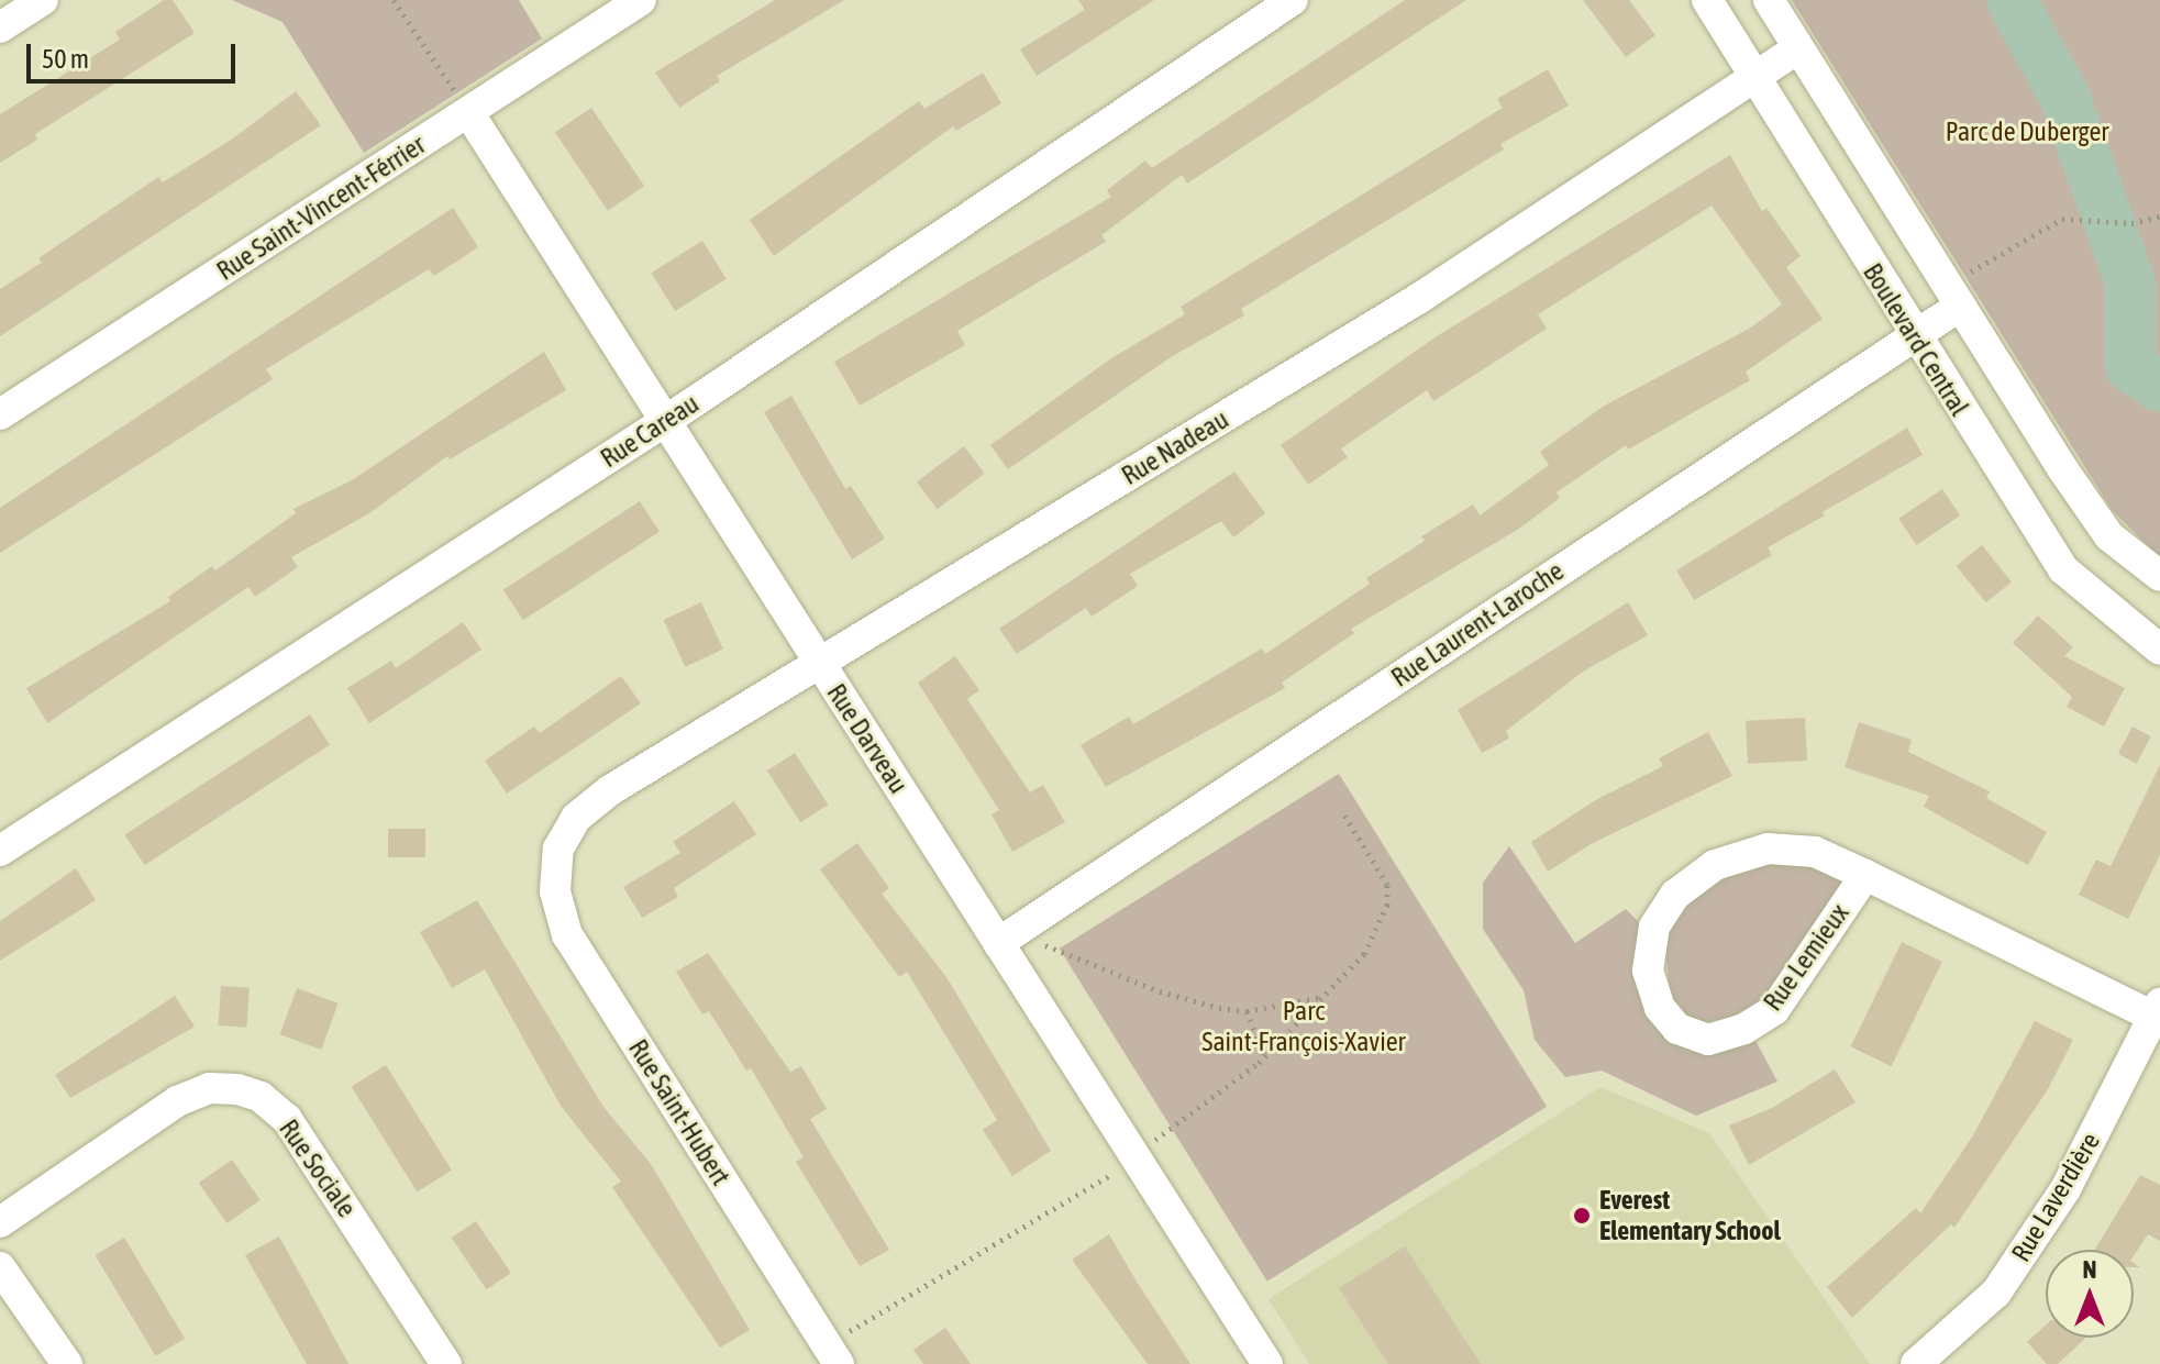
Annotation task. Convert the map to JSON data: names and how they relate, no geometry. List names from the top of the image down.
{
  "streets": {
    "street": [
      "Rue Saint-Vincent-Férrier",
      "Boulevard Central",
      "Rue Careau",
      "Rue Nadeau",
      "Rue Laurent-Laroche",
      "Rue Darveau",
      "Rue Lemieux",
      "Rue Saint-Hubert",
      "Rue Sociale",
      "Rue Laverdière"
    ]
  },
  "crossings": [
    ["Rue Saint-Vincent-Férrier", "Rue Darveau"],
    ["Boulevard Central", "Rue Nadeau"],
    ["Boulevard Central", "Rue Laurent-Laroche"],
    ["Rue Careau", "Rue Darveau"],
    ["Rue Nadeau", "Rue Darveau"],
    ["Rue Nadeau", "Rue Saint-Hubert"],
    ["Rue Laurent-Laroche", "Rue Darveau"],
    ["Rue Lemieux", "Rue Laverdière"]
  ],
  "parks": ["Parc de Duberger", "Parc Saint-François-Xavier"],
  "places": ["Everest Elementary School"],
  "scale_bar": "50 m",
  "north": "top"
}
